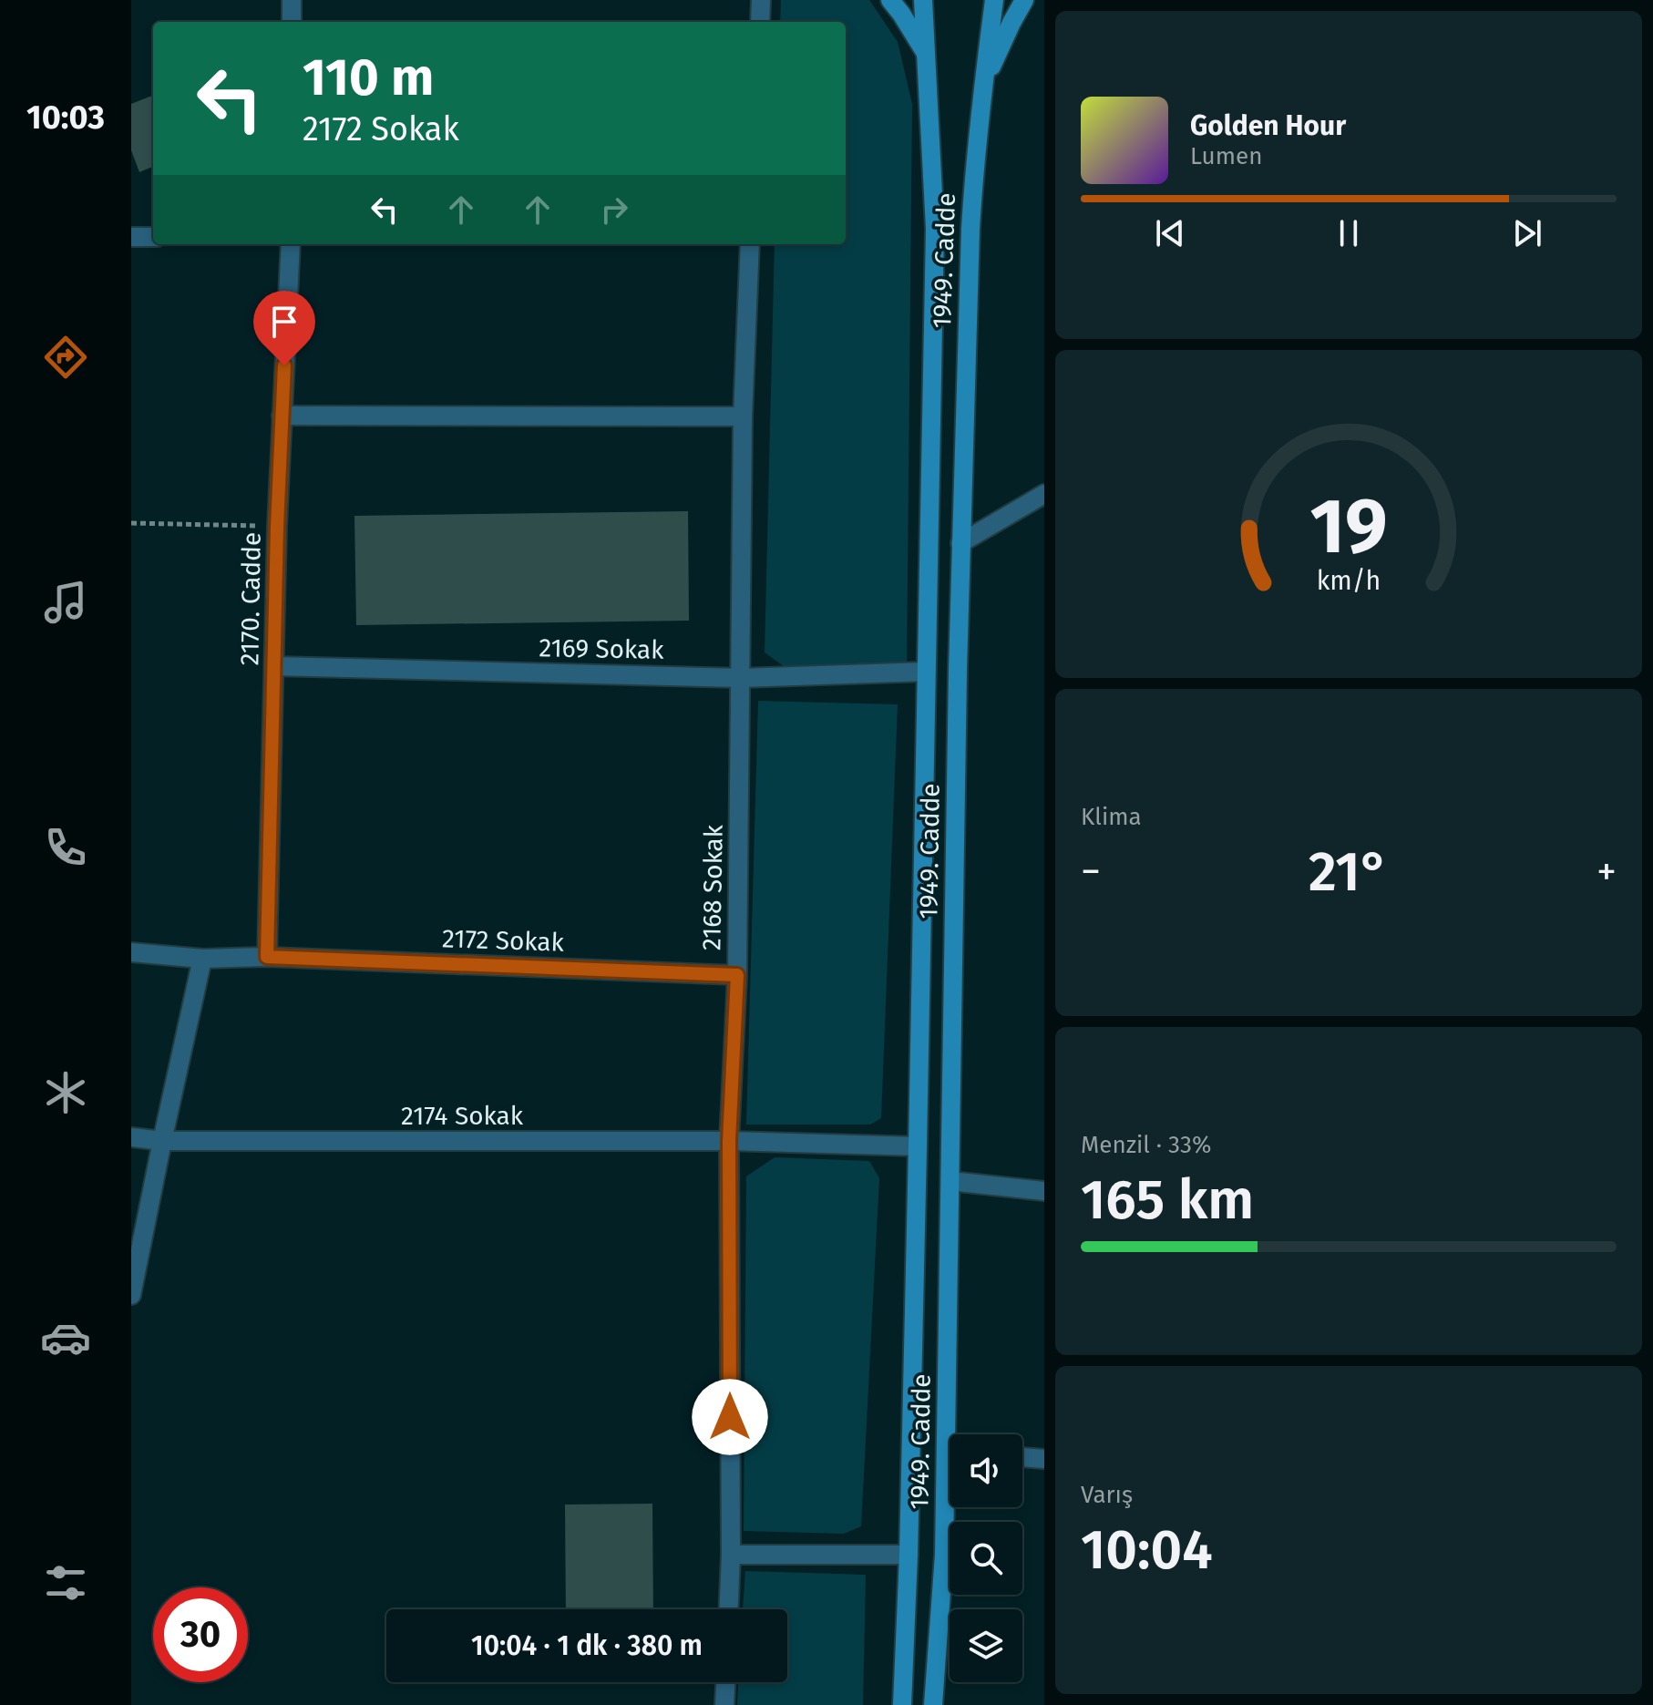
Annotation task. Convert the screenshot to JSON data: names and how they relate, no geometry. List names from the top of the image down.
{
  "streets": {
    "street": [
      "1949. Cadde",
      "2170. Cadde",
      "2169 Sokak",
      "2168 Sokak",
      "2172 Sokak",
      "2174 Sokak"
    ]
  },
  "crossings": [
    ["1949. Cadde", "2169 Sokak"],
    ["1949. Cadde", "2174 Sokak"],
    ["2170. Cadde", "2169 Sokak"],
    ["2170. Cadde", "2172 Sokak"],
    ["2169 Sokak", "2168 Sokak"],
    ["2168 Sokak", "2172 Sokak"],
    ["2168 Sokak", "2174 Sokak"]
  ],
  "page": {
    "tabs": "10:03",
    "turn": ["110 m", "2172 Sokak"],
    "song": ["Golden Hour", "Lumen"],
    "tile": [
      "Klima",
      ["Menzil · 33%", "165 km"],
      ["Varış", "10:04"]
    ],
    "heat": ["−", "21°", "+"],
    "limit": "30",
    "trip": "10:04 · 1 dk · 380 m",
    "gauge": ["19", "km/h"]
  }
}
